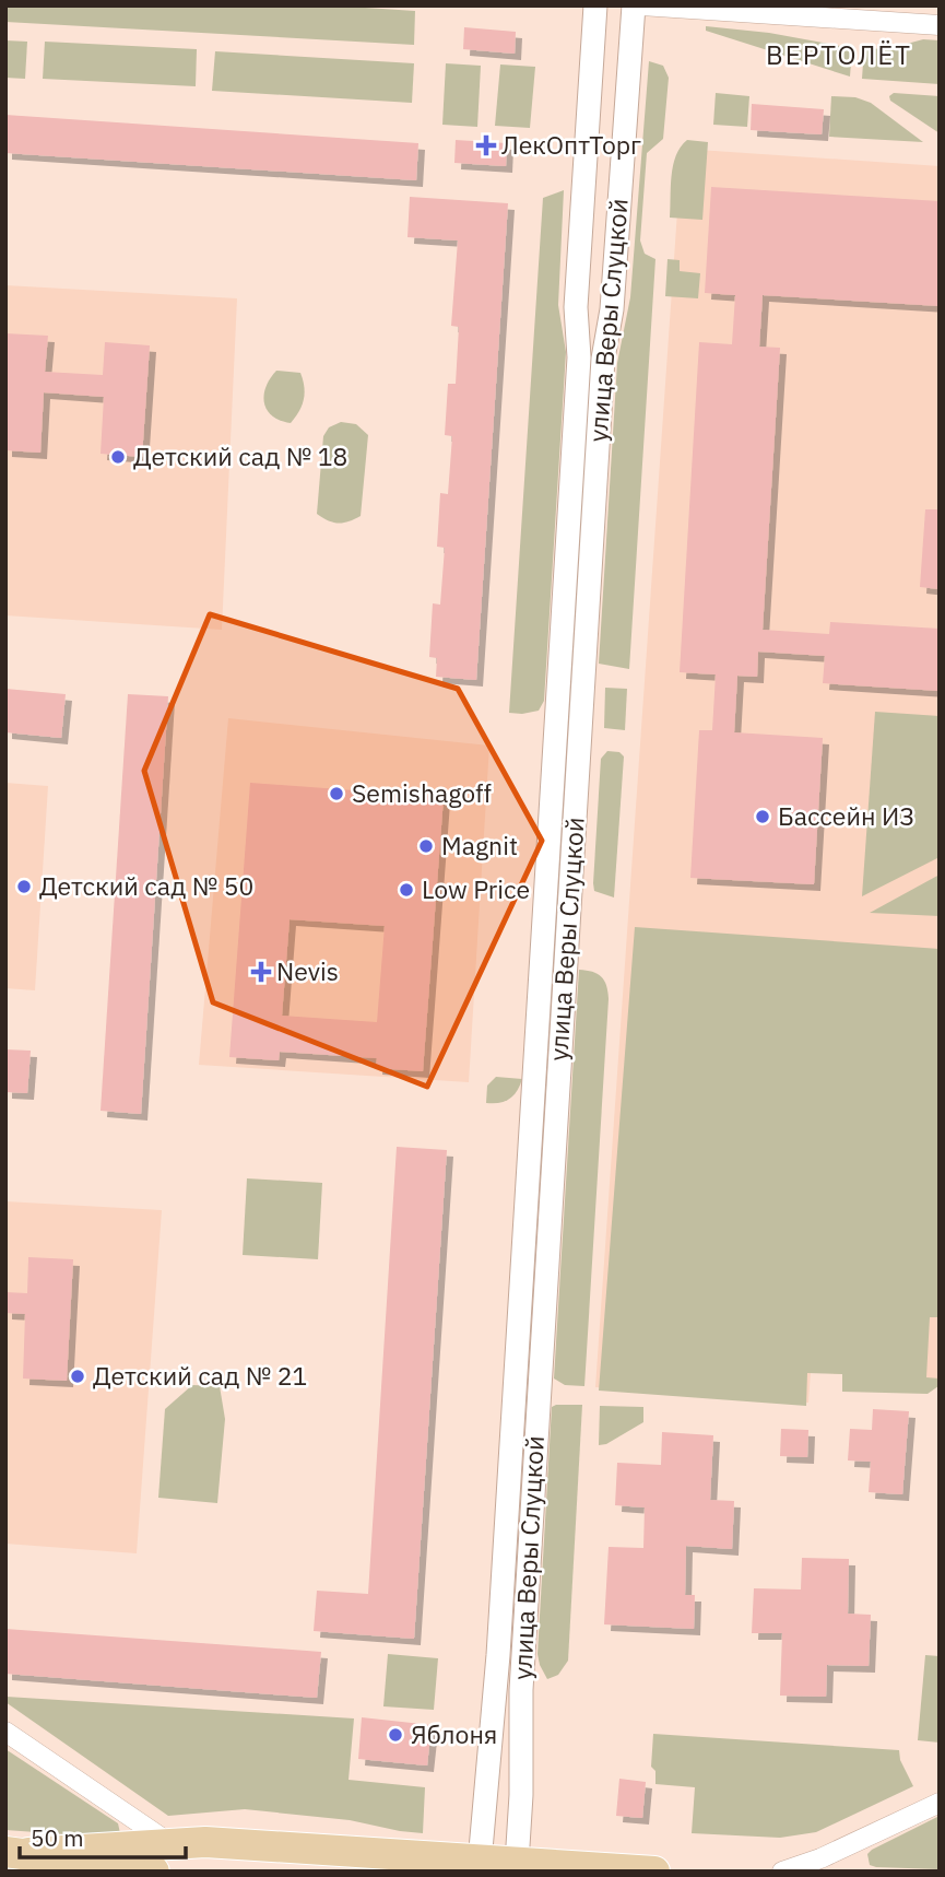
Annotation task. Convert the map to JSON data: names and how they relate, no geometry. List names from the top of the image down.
{
  "streets": {
    "street": ["улица Веры Слуцкой"]
  },
  "districts": ["ВЕРТОЛЁТ"],
  "places": {
    "health": ["ЛекОптТорг", "Nevis"],
    "other": [
      "Детский сад № 18",
      "Semishagoff",
      "Бассейн ИЗ",
      "Magnit",
      "Детский сад № 50",
      "Low Price",
      "Детский сад № 21",
      "Яблоня"
    ]
  },
  "scale_bar": "50 m"
}
